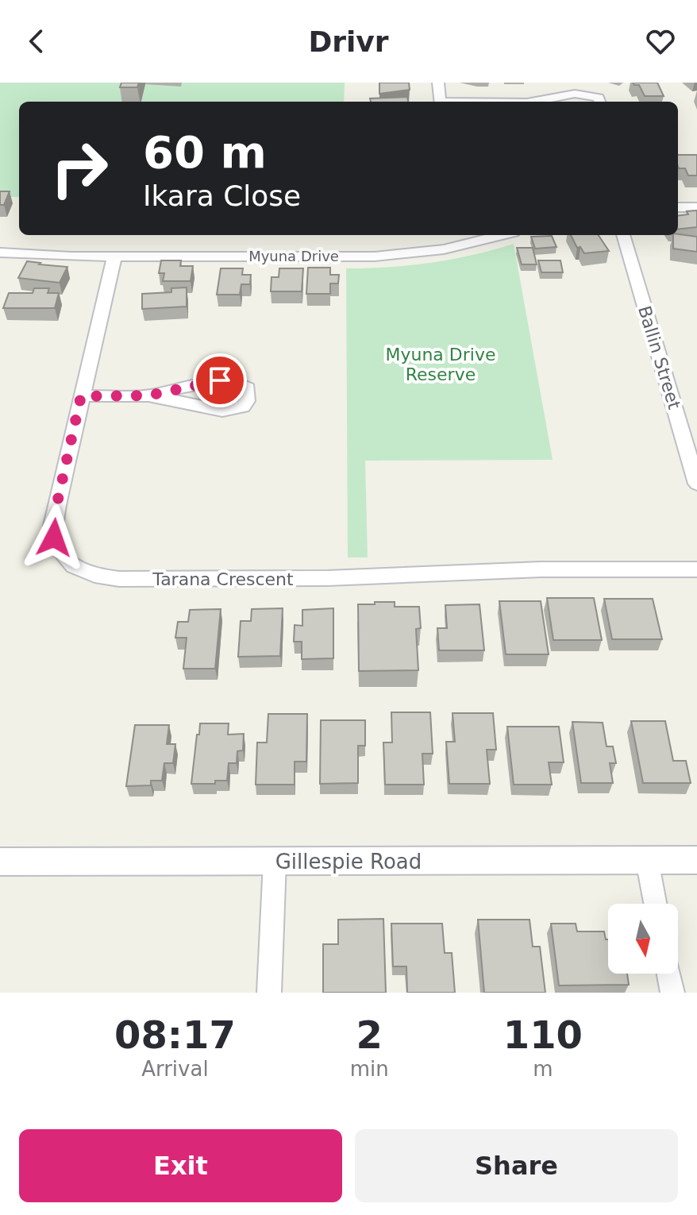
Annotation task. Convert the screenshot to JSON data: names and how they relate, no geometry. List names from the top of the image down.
{
  "streets": {
    "street": [
      "Myuna Drive",
      "Ballin Street",
      "Tarana Crescent",
      "Gillespie Road"
    ]
  },
  "crossings": [
    ["Myuna Drive", "Tarana Crescent"]
  ],
  "parks": ["Myuna Drive Reserve"],
  "north": "bottom",
  "page": {
    "header": "Drivr",
    "turn": ["60 m", "Ikara Close"],
    "eta": [
      "08:17",
      "Arrival",
      "2",
      "min",
      "110",
      "m"
    ],
    "buttons": ["Exit", "Share"]
  }
}
